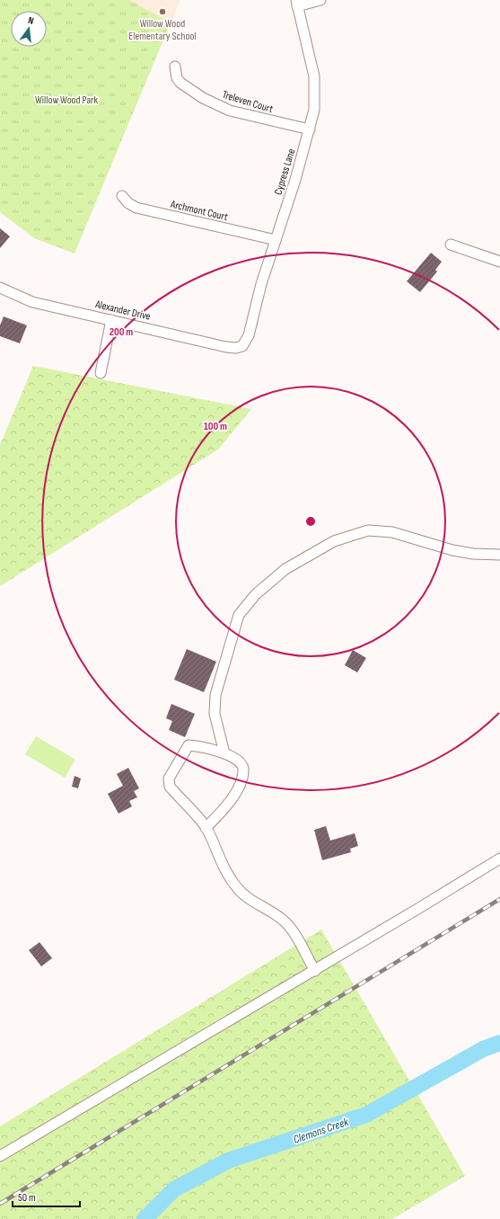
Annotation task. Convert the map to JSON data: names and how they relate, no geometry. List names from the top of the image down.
{
  "streets": {
    "street": [
      "Treleven Court",
      "Cypress Lane",
      "Archmont Court",
      "Alexander Drive"
    ]
  },
  "crossings": [
    ["Treleven Court", "Cypress Lane"],
    ["Cypress Lane", "Archmont Court"],
    ["Cypress Lane", "Alexander Drive"]
  ],
  "water": ["Clemons Creek"],
  "parks": ["Willow Wood Park"],
  "places": ["Willow Wood Elementary School"],
  "scale_bar": "50 m",
  "north": "top",
  "rings": ["200 m", "100 m"]
}
